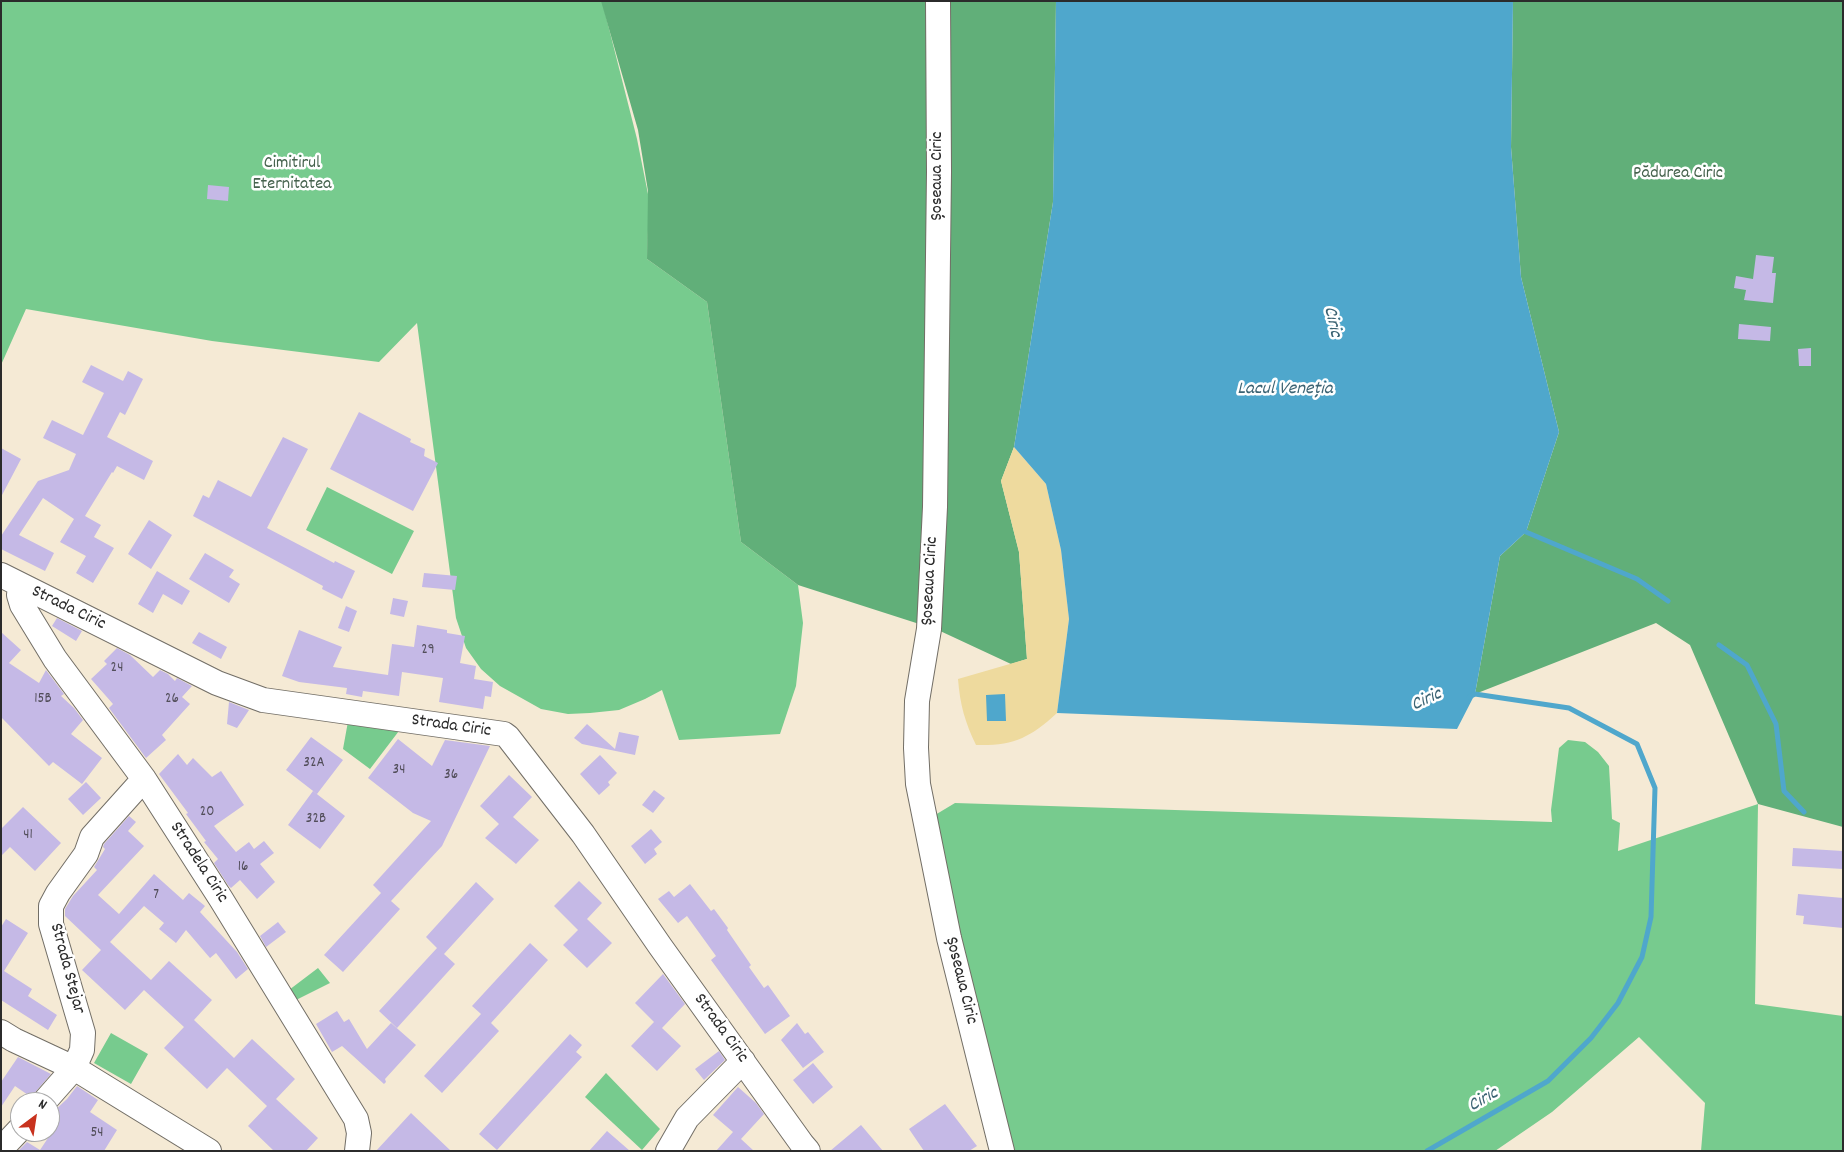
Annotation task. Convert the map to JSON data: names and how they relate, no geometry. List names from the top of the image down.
{
  "streets": {
    "street": [
      "Șoseaua Ciric",
      "Strada Ciric",
      "Stradela Ciric",
      "Strada Stejar"
    ]
  },
  "crossings": [
    ["Strada Ciric", "Stradela Ciric"],
    ["Stradela Ciric", "Strada Stejar"]
  ],
  "water": ["Ciric", "Lacul Veneția"],
  "parks": ["Cimitirul Eternitatea", "Pădurea Ciric"],
  "house_numbers": [
    "29",
    "24",
    "15B",
    "26",
    "32A",
    "34",
    "36",
    "20",
    "32B",
    "41",
    "16",
    "7",
    "54"
  ],
  "north": "top right"
}
